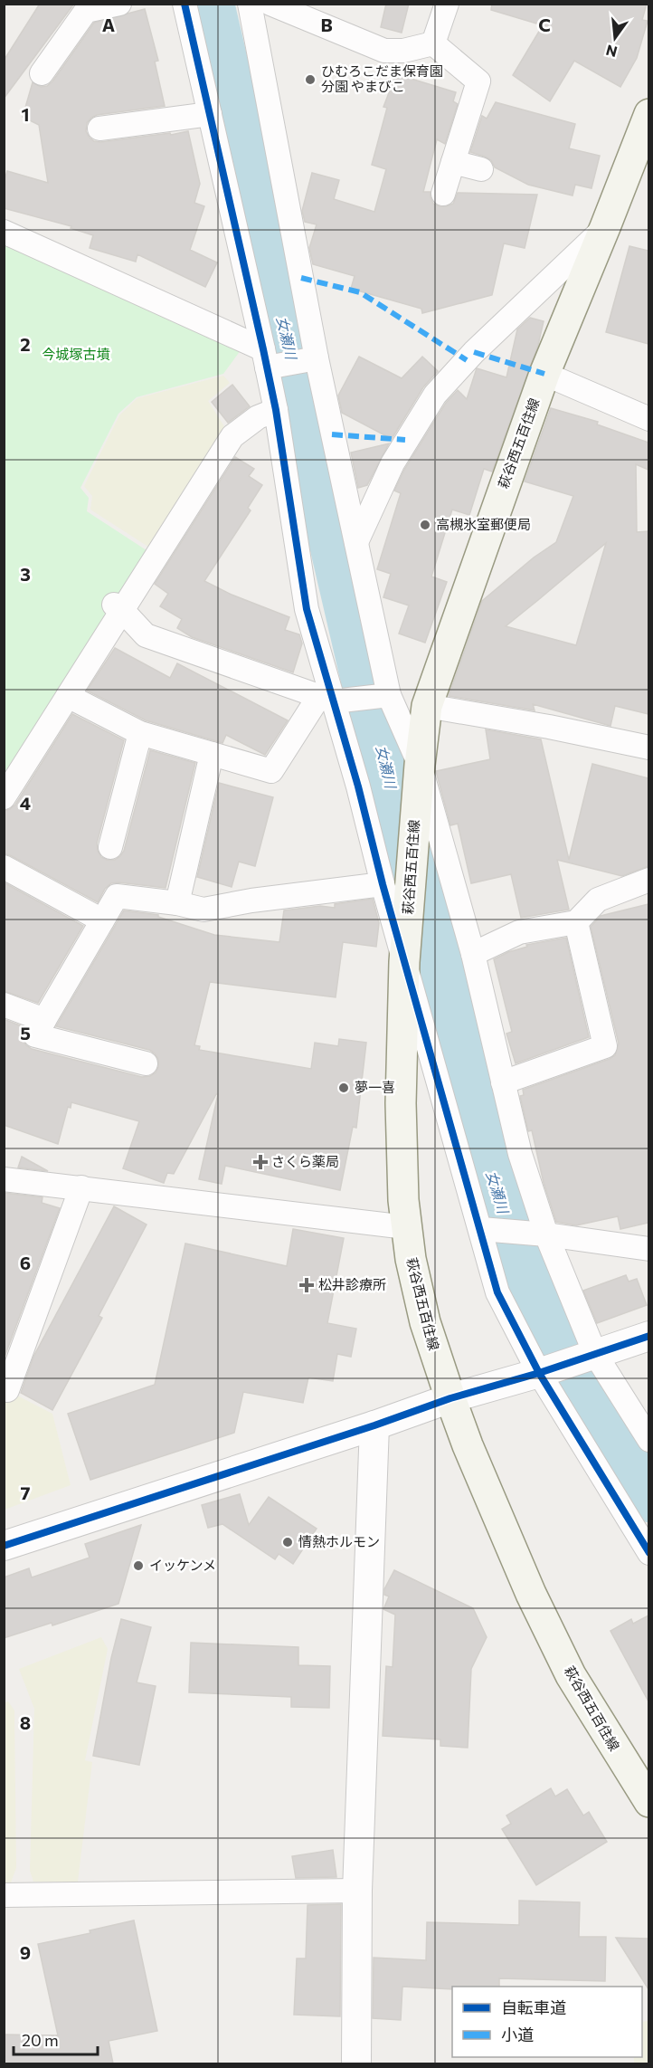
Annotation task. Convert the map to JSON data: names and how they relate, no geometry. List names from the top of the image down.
{
  "streets": {
    "main road": ["萩谷西五百住線"]
  },
  "water": ["女瀬川"],
  "parks": ["今城塚古墳"],
  "places": {
    "other": [
      "ひむろこだま保育園 分園 やまびこ",
      "高槻氷室郵便局",
      "夢一喜",
      "情熱ホルモン",
      "イッケンメ"
    ],
    "health": ["さくら薬局", "松井診療所"]
  },
  "legend": ["自転車道", "小道"],
  "scale_bar": "20 m",
  "north": "bottom",
  "grid": {
    "columns": ["A", "B", "C"],
    "rows": [
      "1",
      "2",
      "3",
      "4",
      "5",
      "6",
      "7",
      "8",
      "9"
    ]
  }
}
